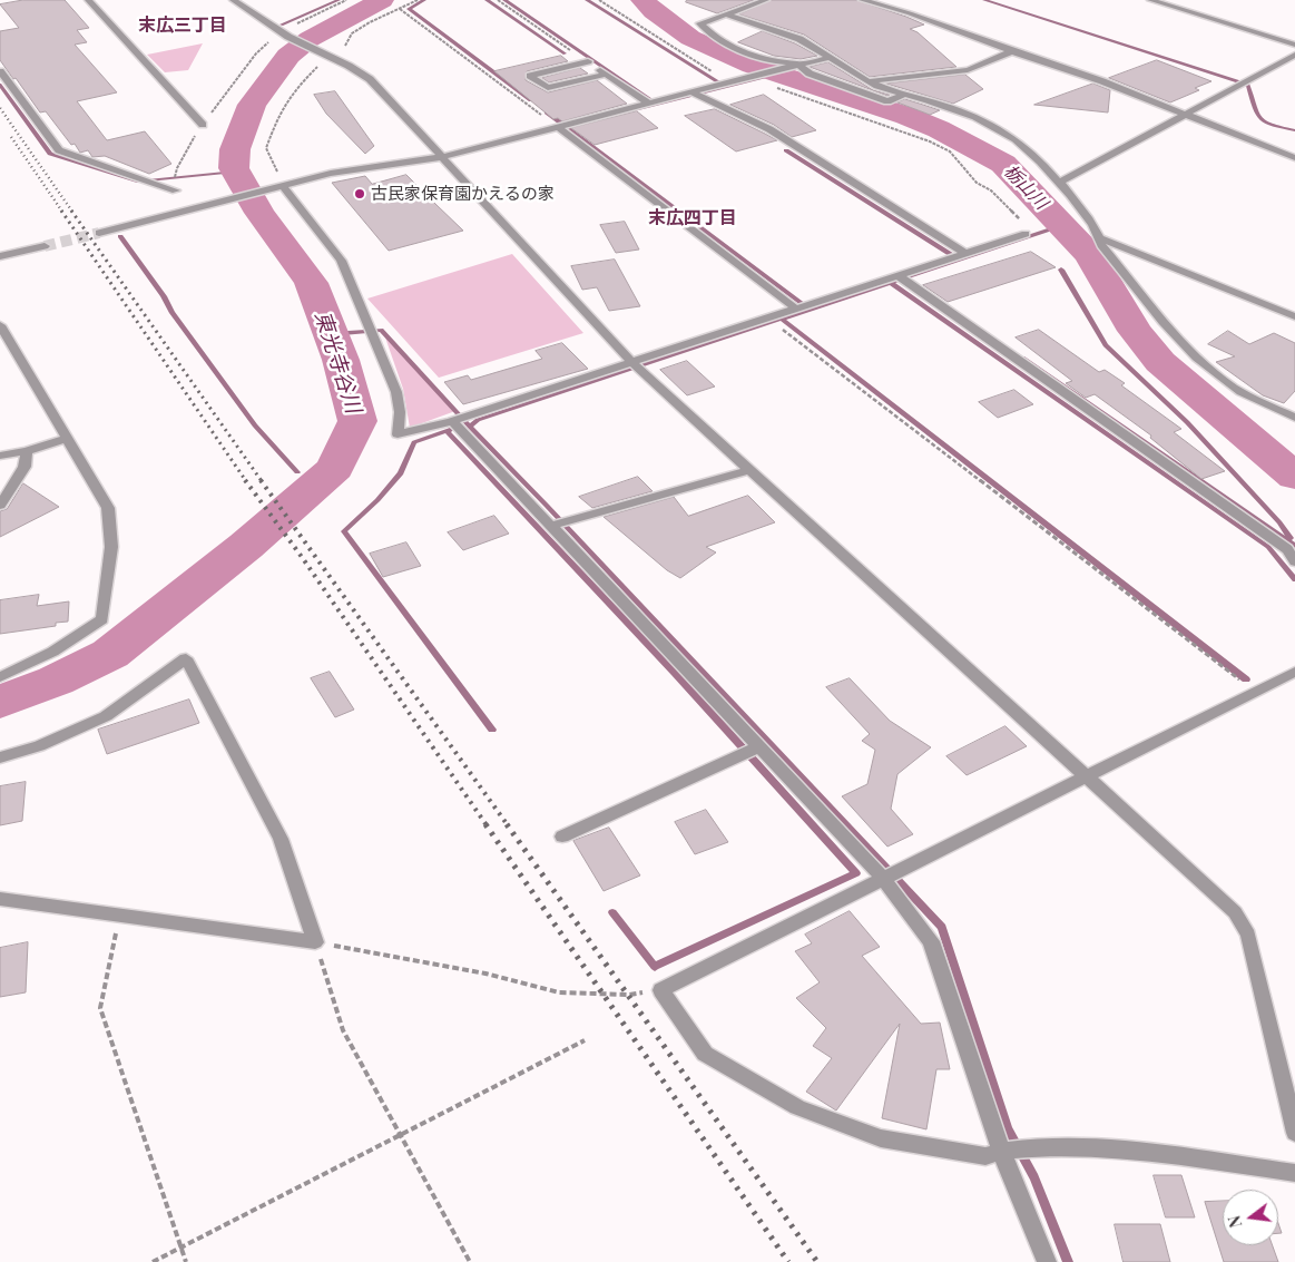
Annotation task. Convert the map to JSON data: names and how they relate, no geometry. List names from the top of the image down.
{
  "districts": ["末広三丁目", "末広四丁目"],
  "water": ["栃山川", "東光寺谷川"],
  "places": ["古民家保育園かえるの家"],
  "north": "left"
}
